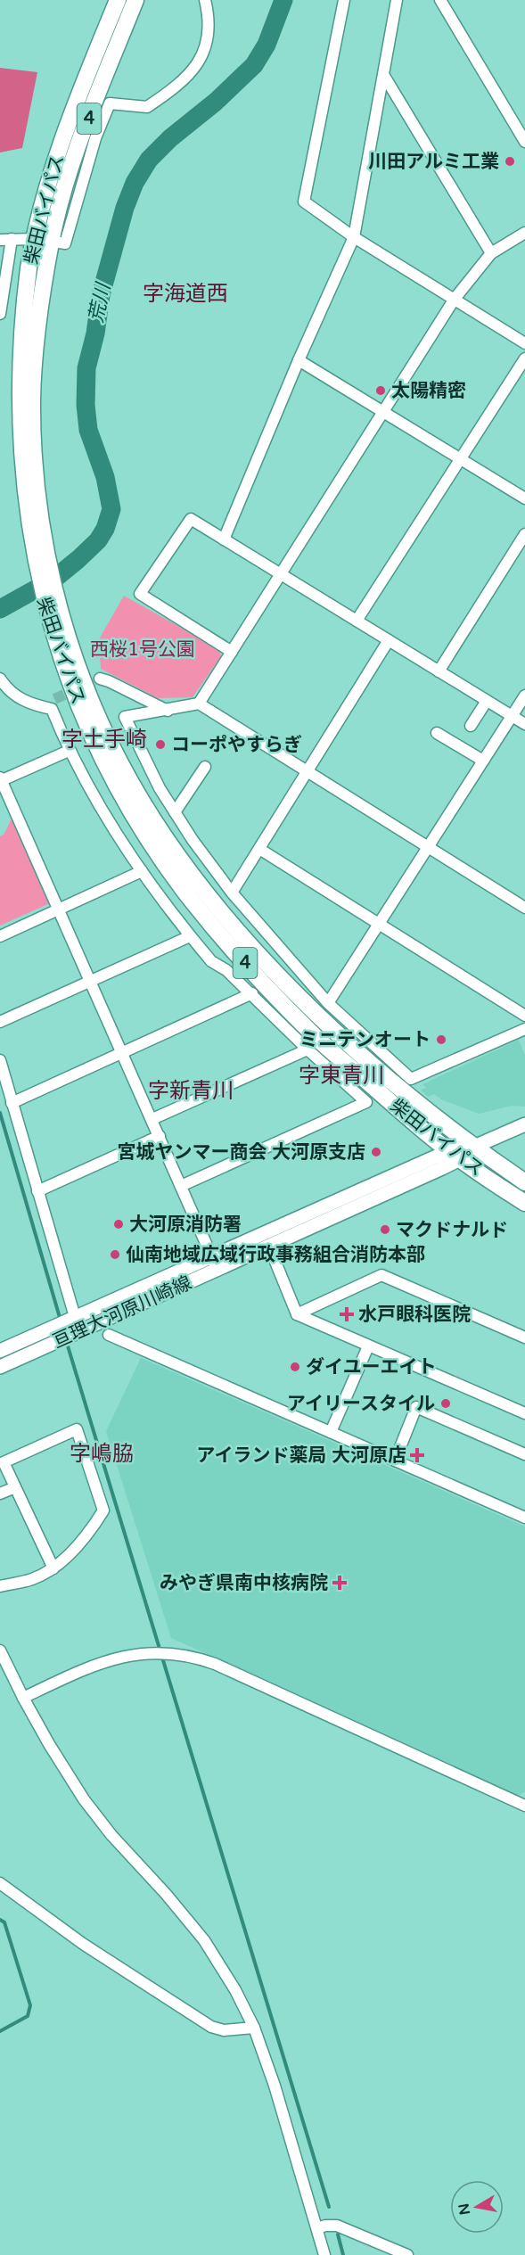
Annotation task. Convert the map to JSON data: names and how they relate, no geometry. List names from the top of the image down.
{
  "streets": {
    "highway": ["4", "柴田バイパス"],
    "main road": ["亘理大河原川崎線"]
  },
  "crossings": [
    ["柴田バイパス", "亘理大河原川崎線"]
  ],
  "districts": [
    "字海道西",
    "字土手崎",
    "字東青川",
    "字新青川",
    "字嶋脇"
  ],
  "water": ["荒川"],
  "parks": ["西桜1号公園"],
  "places": {
    "other": [
      "川田アルミ工業",
      "太陽精密",
      "コーポやすらぎ",
      "ミニテンオート",
      "宮城ヤンマー商会 大河原支店",
      "大河原消防署",
      "マクドナルド",
      "仙南地域広域行政事務組合消防本部",
      "ダイユーエイト",
      "アイリースタイル"
    ],
    "health": ["水戸眼科医院", "アイランド薬局 大河原店", "みやぎ県南中核病院"]
  },
  "north": "left"
}
